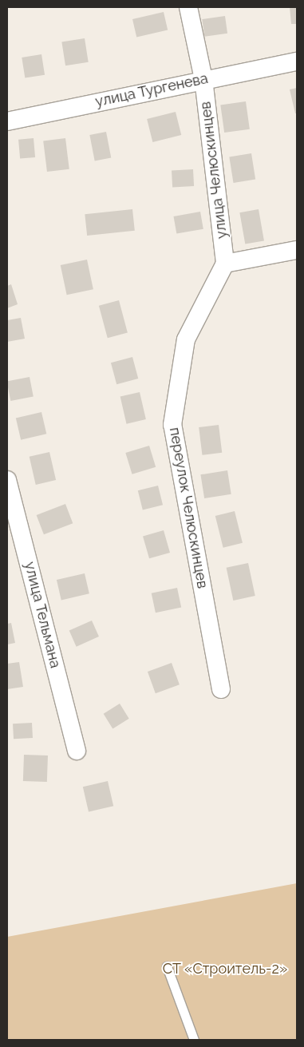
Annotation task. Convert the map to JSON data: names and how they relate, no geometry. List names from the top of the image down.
{
  "streets": {
    "street": [
      "улица Тургенева",
      "улица Челюскинцев",
      "переулок Челюскинцев",
      "улица Тельмана"
    ]
  },
  "crossings": [
    ["улица Тургенева", "улица Челюскинцев"],
    ["улица Челюскинцев", "переулок Челюскинцев"]
  ],
  "parks": ["СТ «Строитель-2»"]
}
